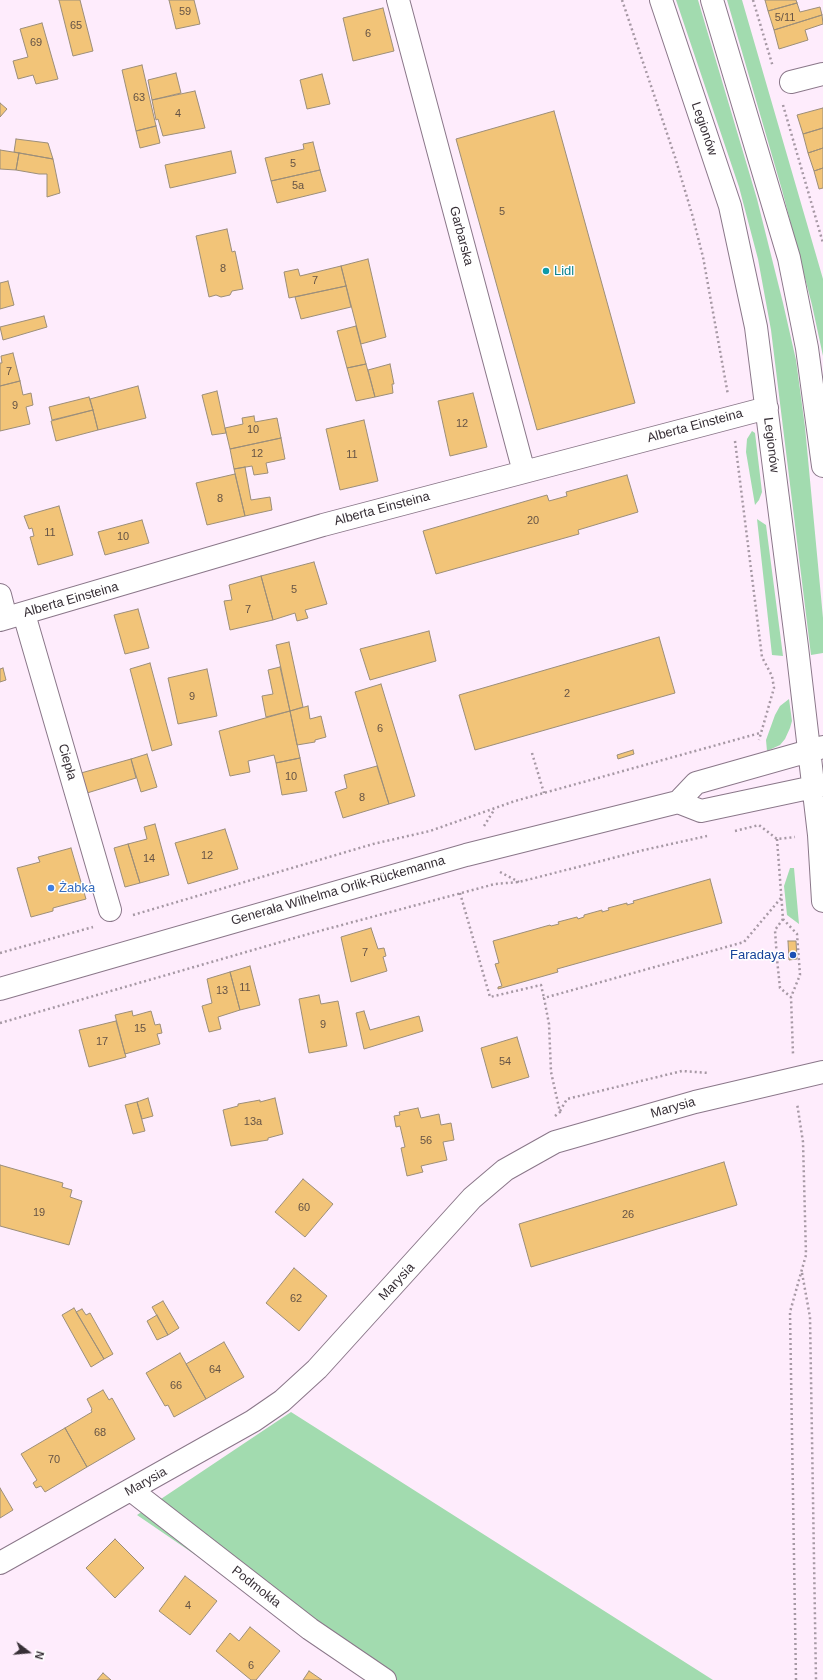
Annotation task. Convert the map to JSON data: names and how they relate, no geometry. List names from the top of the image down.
{
  "streets": {
    "street": [
      "Legionów",
      "Garbarska",
      "Alberta Einsteina",
      "Ciepła",
      "Generała Wilhelma Orlik-Rückemanna",
      "Marysia",
      "Podmokła"
    ]
  },
  "crossings": [
    ["Legionów", "Alberta Einsteina"],
    ["Garbarska", "Alberta Einsteina"],
    ["Alberta Einsteina", "Ciepła"],
    ["Marysia", "Podmokła"]
  ],
  "places": ["Lidl", "Żabka", "Faradaya"],
  "house_numbers": [
    "59",
    "5/11",
    "65",
    "6",
    "69",
    "63",
    "4",
    "5",
    "5a",
    "5",
    "8",
    "7",
    "7",
    "9",
    "12",
    "10",
    "12",
    "11",
    "8",
    "20",
    "11",
    "10",
    "5",
    "7",
    "2",
    "9",
    "6",
    "10",
    "8",
    "12",
    "14",
    "7",
    "11",
    "13",
    "9",
    "15",
    "17",
    "54",
    "13a",
    "56",
    "60",
    "19",
    "26",
    "62",
    "64",
    "66",
    "68",
    "70",
    "4",
    "6"
  ],
  "north": "right"
}
